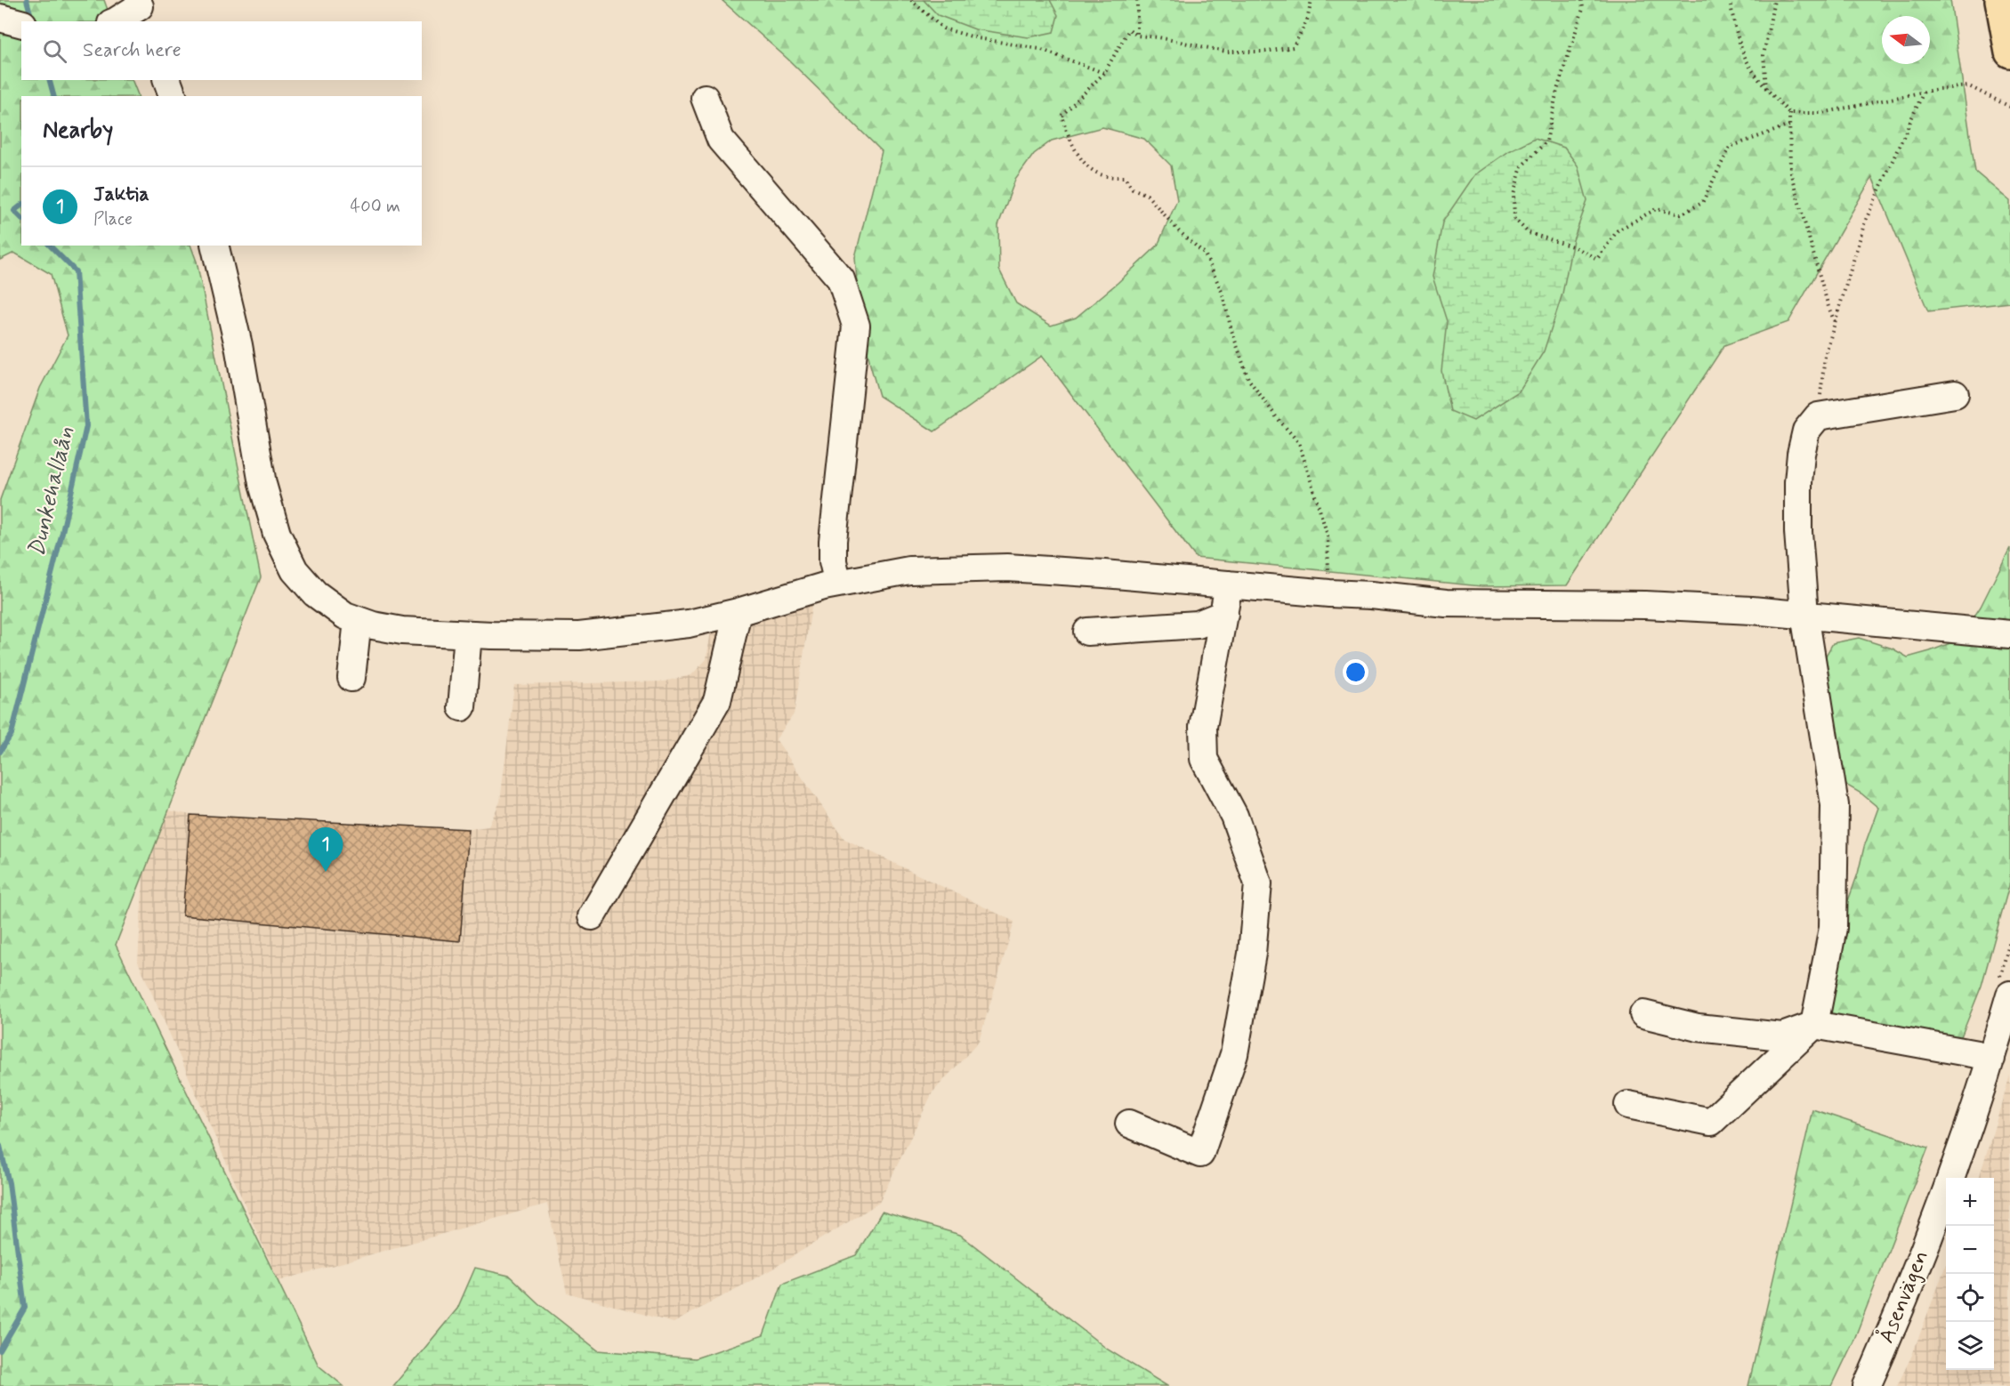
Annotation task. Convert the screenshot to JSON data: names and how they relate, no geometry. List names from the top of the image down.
{
  "streets": {
    "street": ["Åsenvägen"]
  },
  "water": ["Dunkehallaån"],
  "north": "left",
  "page": {
    "search": "Search here",
    "heading": "Nearby",
    "list": [
      {
        "mark": "1",
        "name": "Jaktia",
        "note": "Place",
        "value": "400 m"
      }
    ],
    "pins": "1",
    "map_buttons": ["+", "−"]
  }
}
